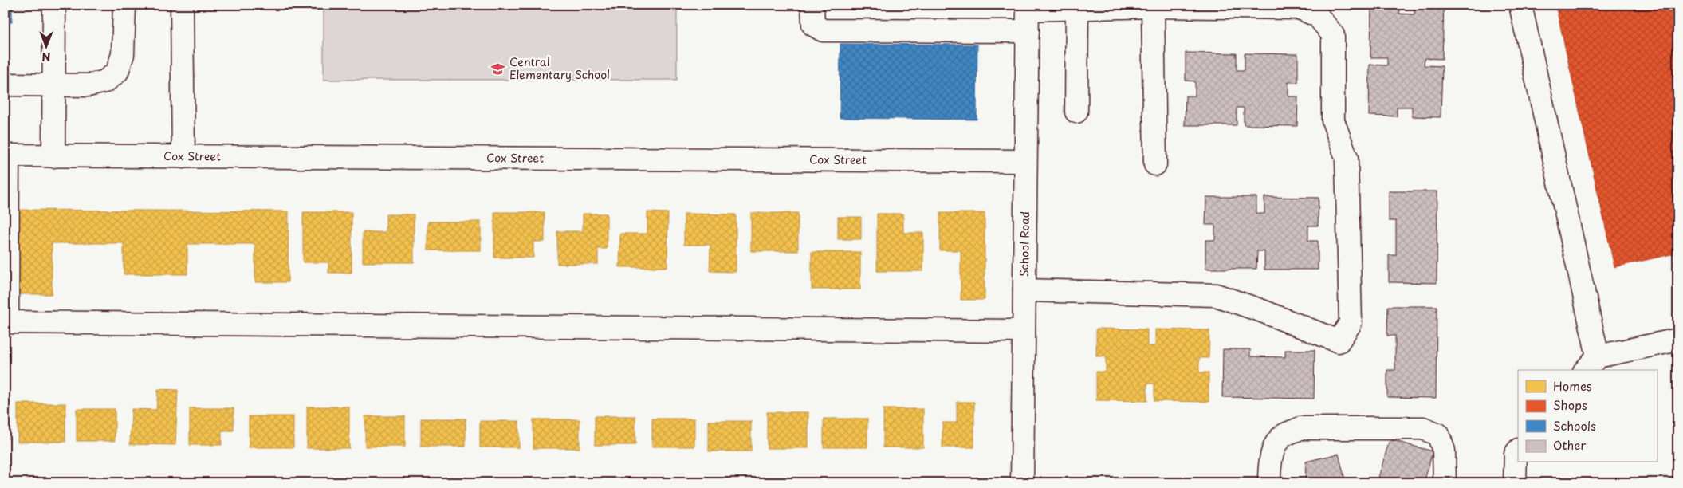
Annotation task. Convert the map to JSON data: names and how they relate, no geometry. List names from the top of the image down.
{
  "streets": {
    "street": ["Cox Street", "School Road"]
  },
  "crossings": [
    ["Cox Street", "School Road"]
  ],
  "places": {
    "school or university": ["Central Elementary School"]
  },
  "legend": [
    "Homes",
    "Shops",
    "Schools",
    "Other"
  ],
  "north": "bottom"
}
